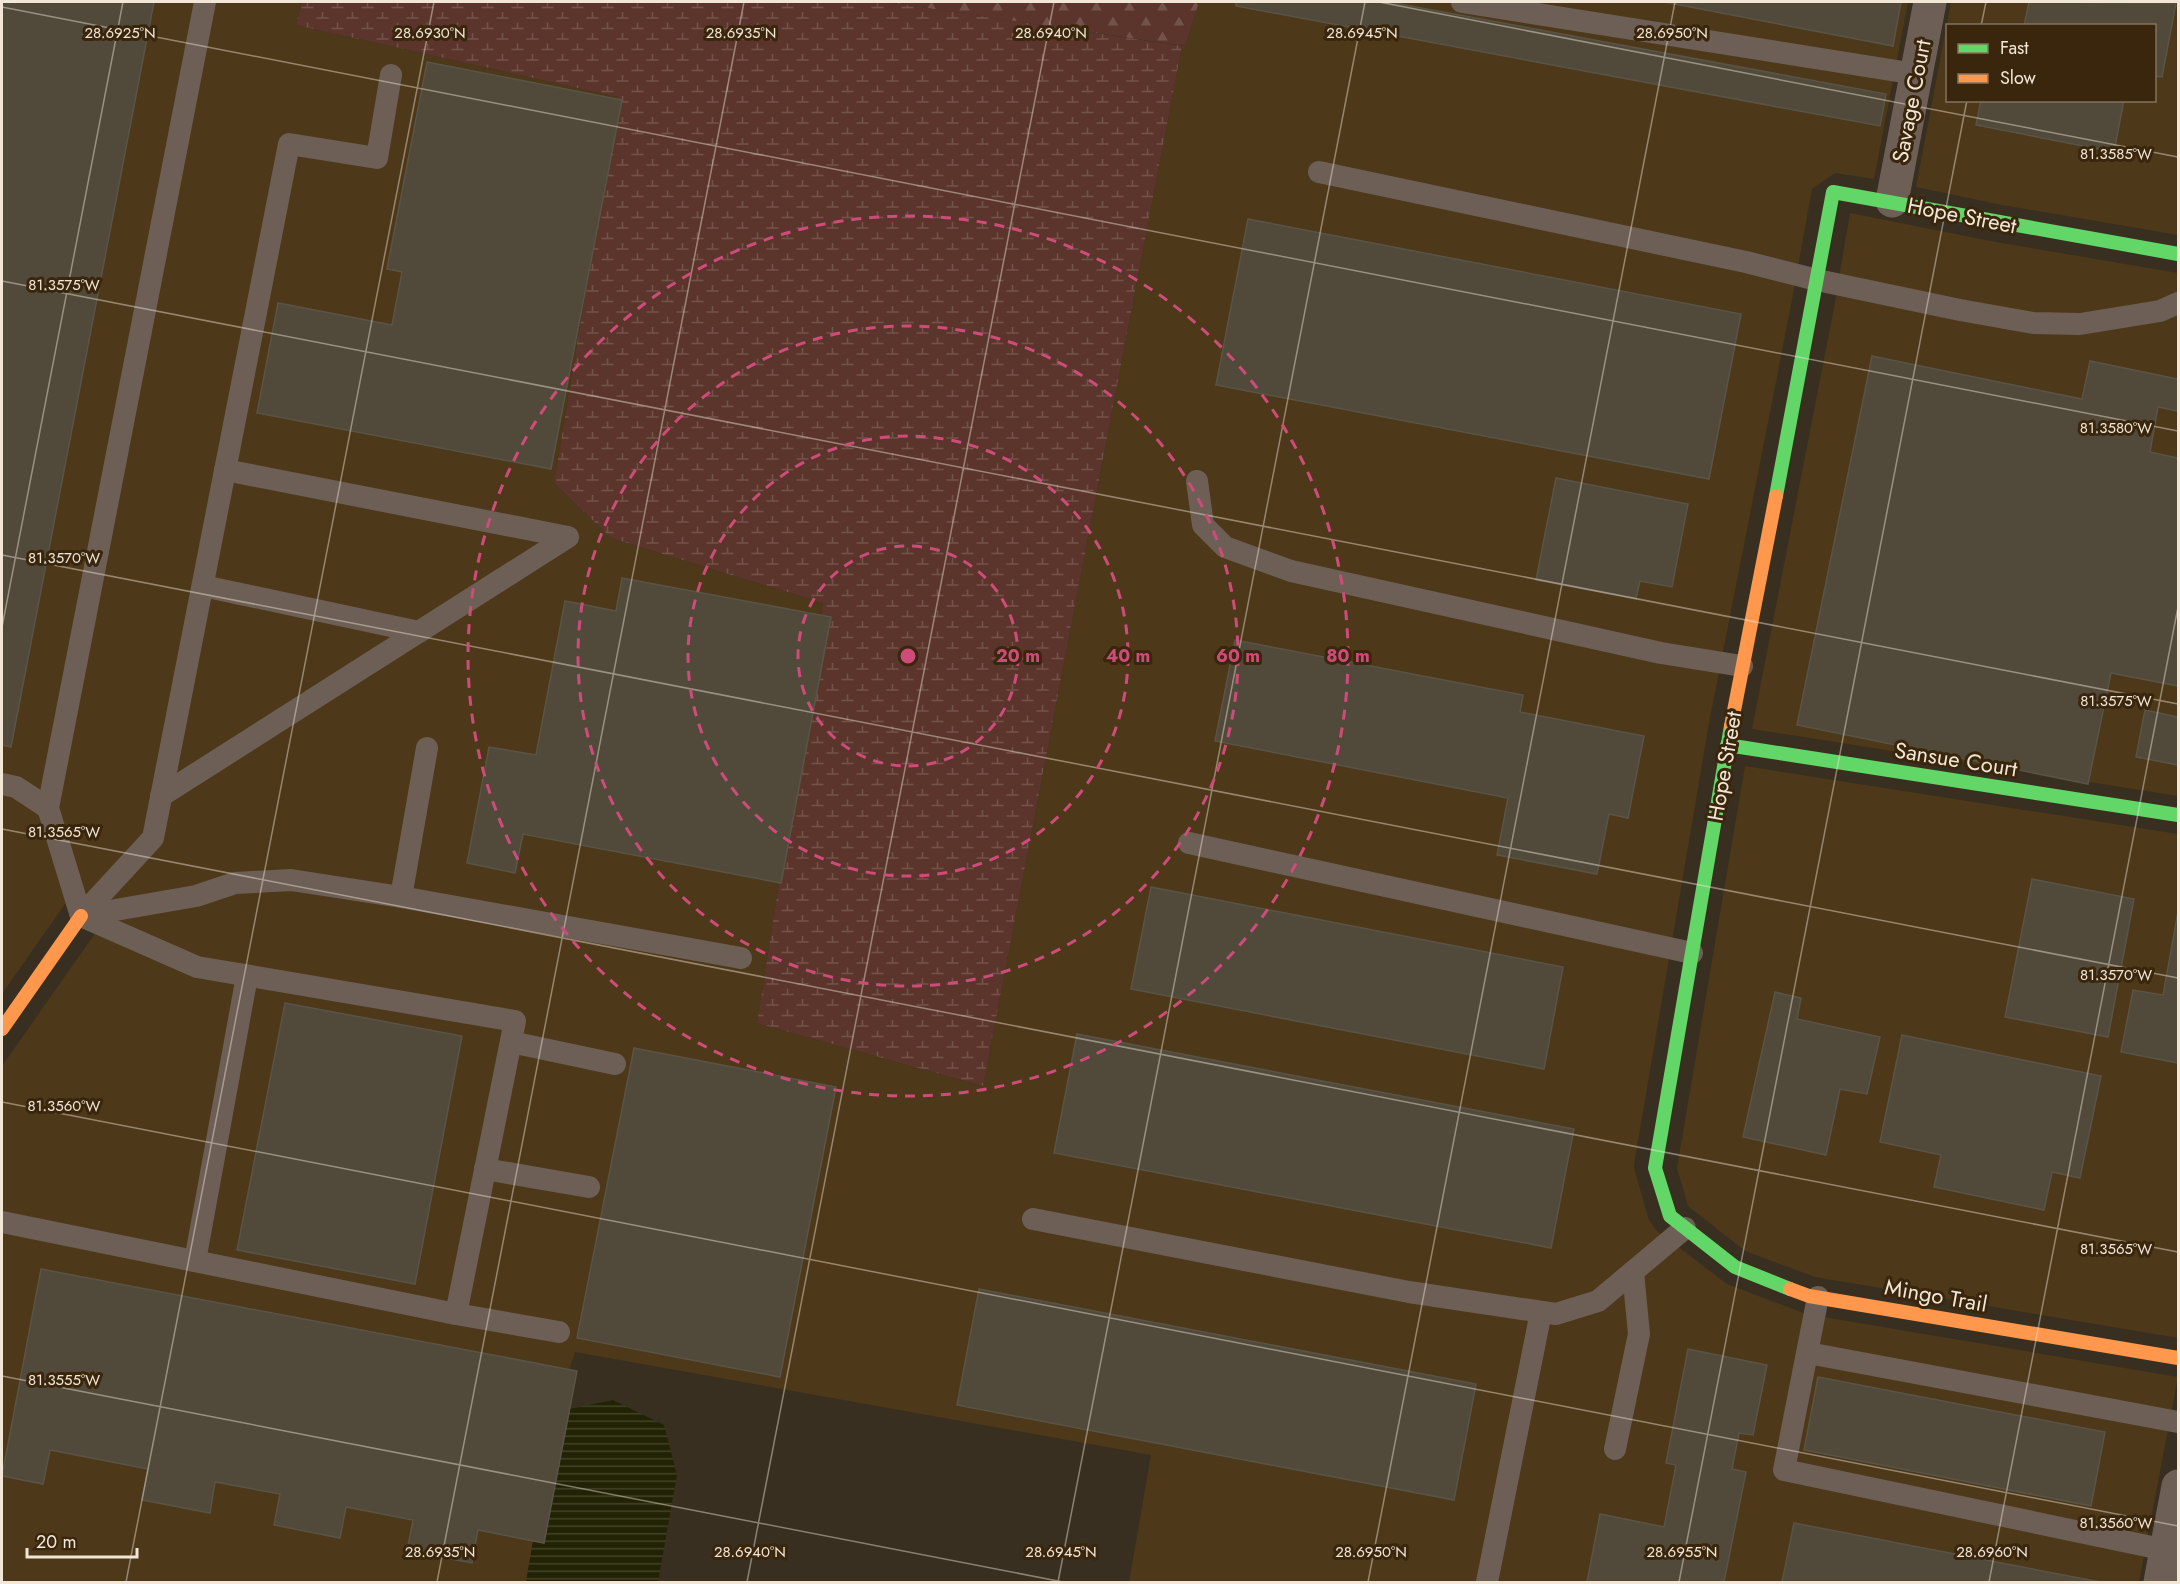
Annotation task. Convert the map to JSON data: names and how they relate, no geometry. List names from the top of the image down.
{
  "streets": {
    "street": [
      "Savage Court",
      "Hope Street",
      "Sansue Court",
      "Mingo Trail"
    ]
  },
  "crossings": [
    ["Savage Court", "Hope Street"],
    ["Hope Street", "Sansue Court"],
    ["Hope Street", "Mingo Trail"]
  ],
  "legend": ["Fast", "Slow"],
  "scale_bar": "20 m",
  "coordinates": [
    "28.6925°N",
    "28.6930°N",
    "28.6935°N",
    "28.6940°N",
    "28.6945°N",
    "28.6950°N",
    "81.3585°W",
    "81.3575°W",
    "81.3580°W",
    "81.3570°W",
    "81.3565°W",
    "81.3560°W",
    "81.3555°W",
    "28.6955°N",
    "28.6960°N"
  ],
  "rings": [
    "20 m",
    "40 m",
    "60 m",
    "80 m"
  ]
}
